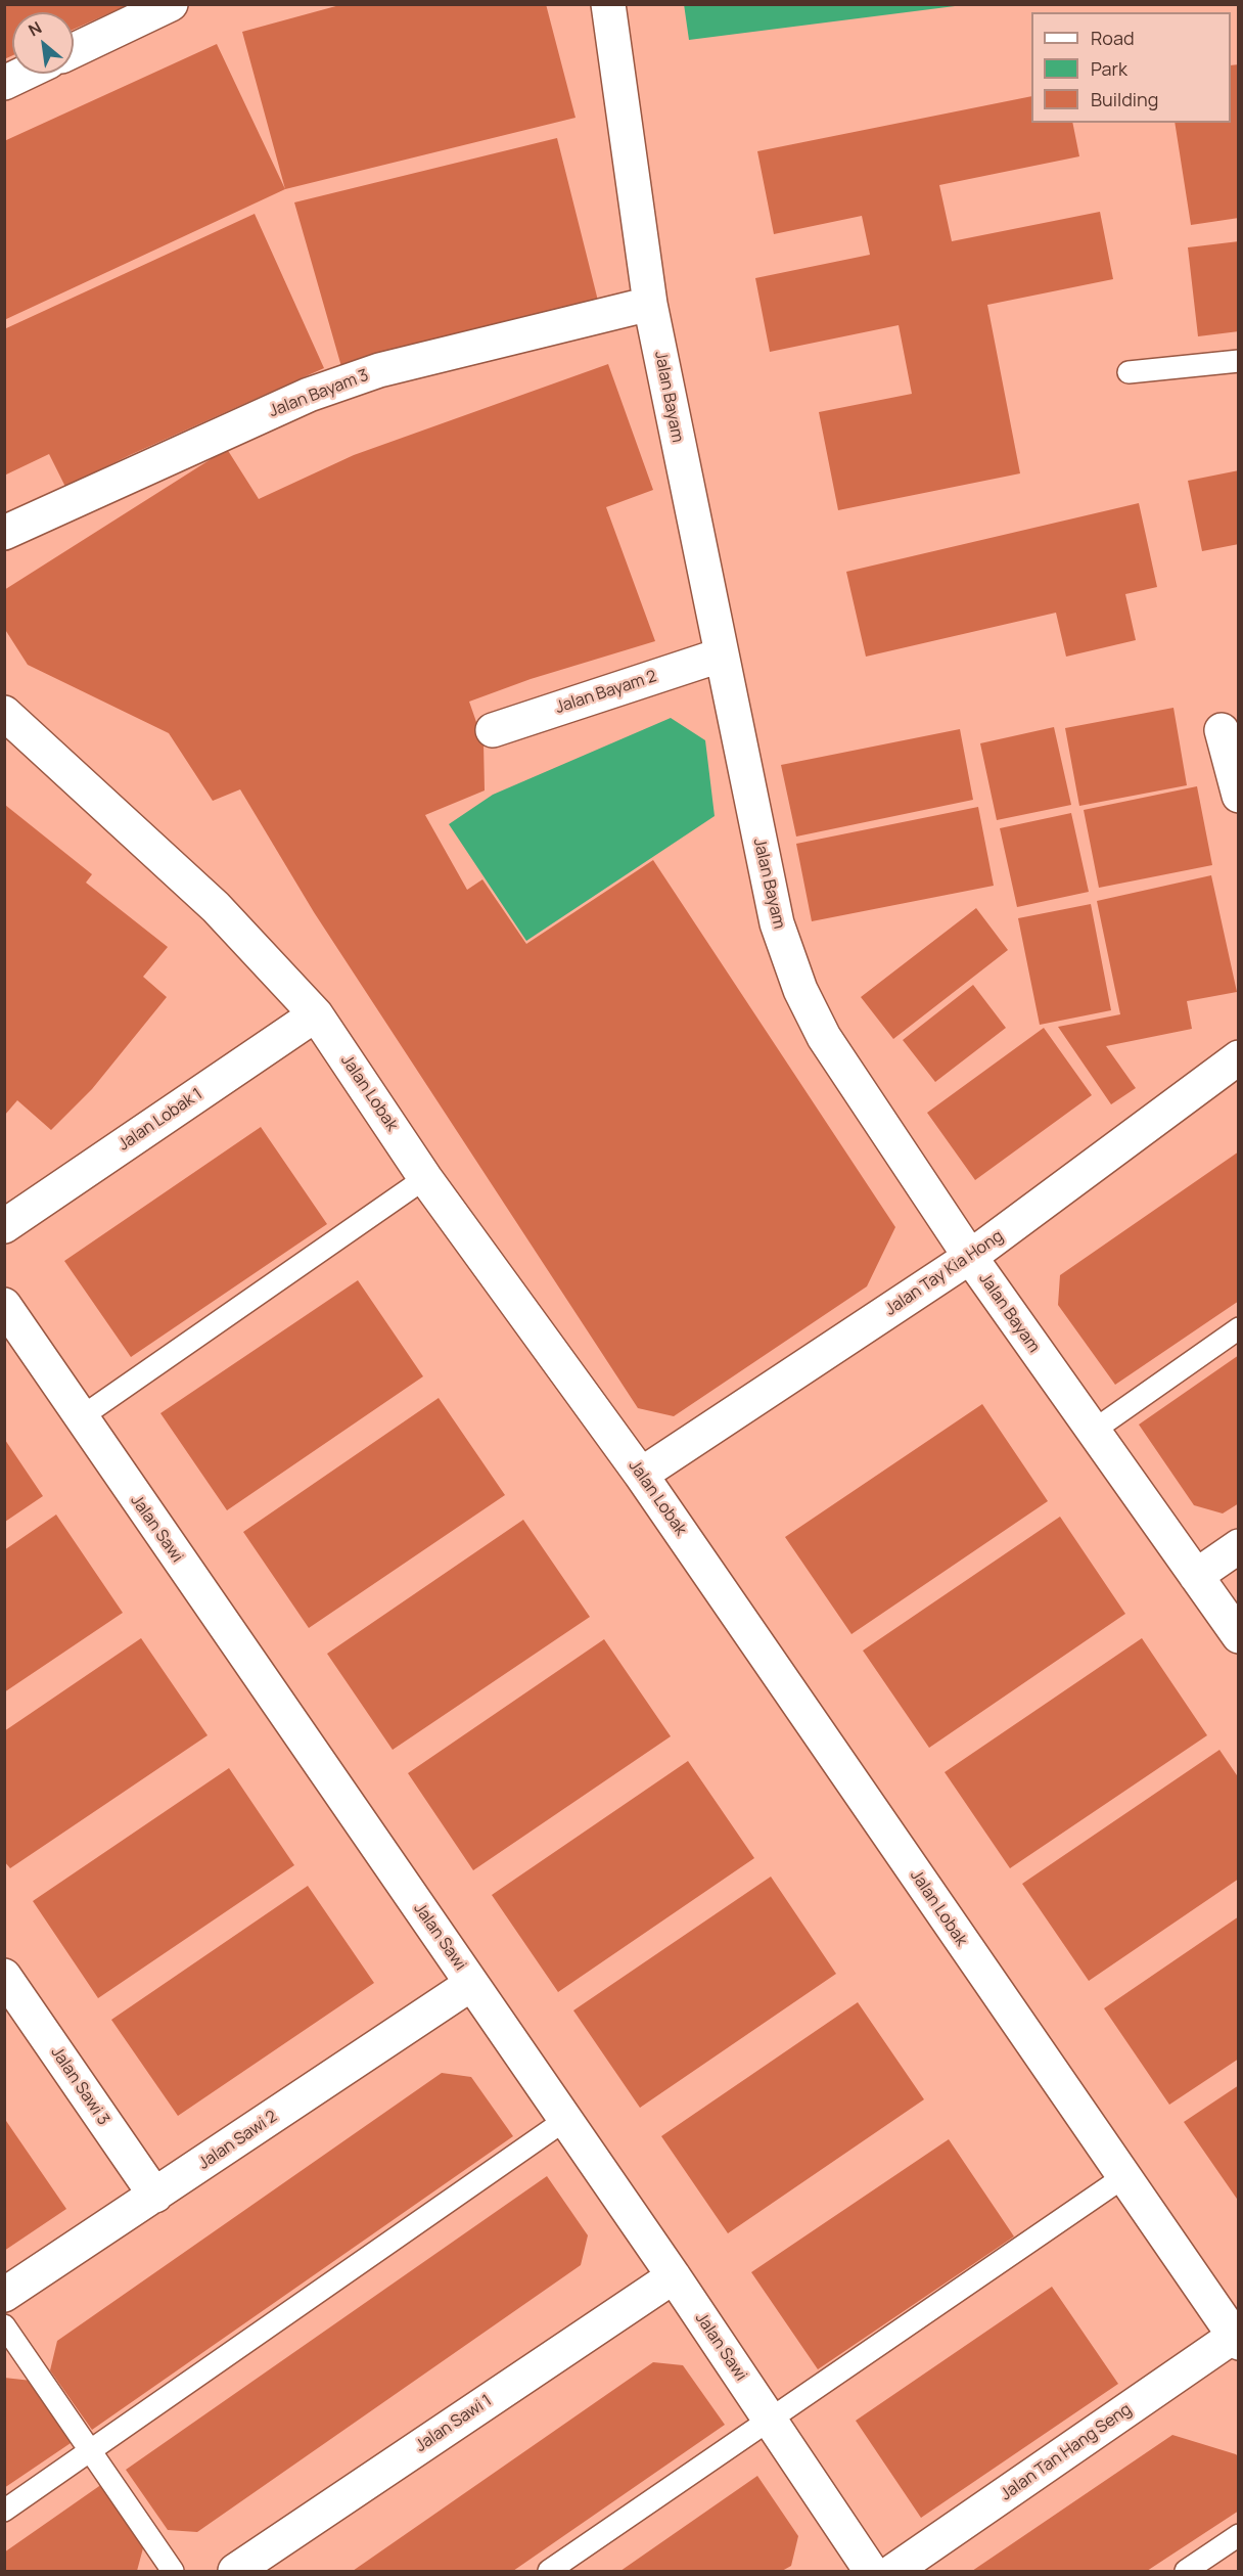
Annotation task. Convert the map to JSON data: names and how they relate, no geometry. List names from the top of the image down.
{
  "streets": {
    "street": [
      "Jalan Bayam 3",
      "Jalan Bayam",
      "Jalan Bayam 2",
      "Jalan Lobak",
      "Jalan Lobak 1",
      "Jalan Tay Kia Hong",
      "Jalan Sawi",
      "Jalan Sawi 3",
      "Jalan Sawi 2",
      "Jalan Sawi 1",
      "Jalan Tan Hang Seng"
    ]
  },
  "crossings": [
    ["Jalan Bayam 3", "Jalan Bayam"],
    ["Jalan Bayam", "Jalan Bayam 2"],
    ["Jalan Bayam", "Jalan Tay Kia Hong"],
    ["Jalan Lobak", "Jalan Lobak 1"],
    ["Jalan Lobak", "Jalan Tay Kia Hong"],
    ["Jalan Lobak", "Jalan Tan Hang Seng"],
    ["Jalan Sawi", "Jalan Sawi 2"],
    ["Jalan Sawi", "Jalan Sawi 1"],
    ["Jalan Sawi 3", "Jalan Sawi 2"]
  ],
  "legend": ["Road", "Park", "Building"],
  "north": "top left"
}
